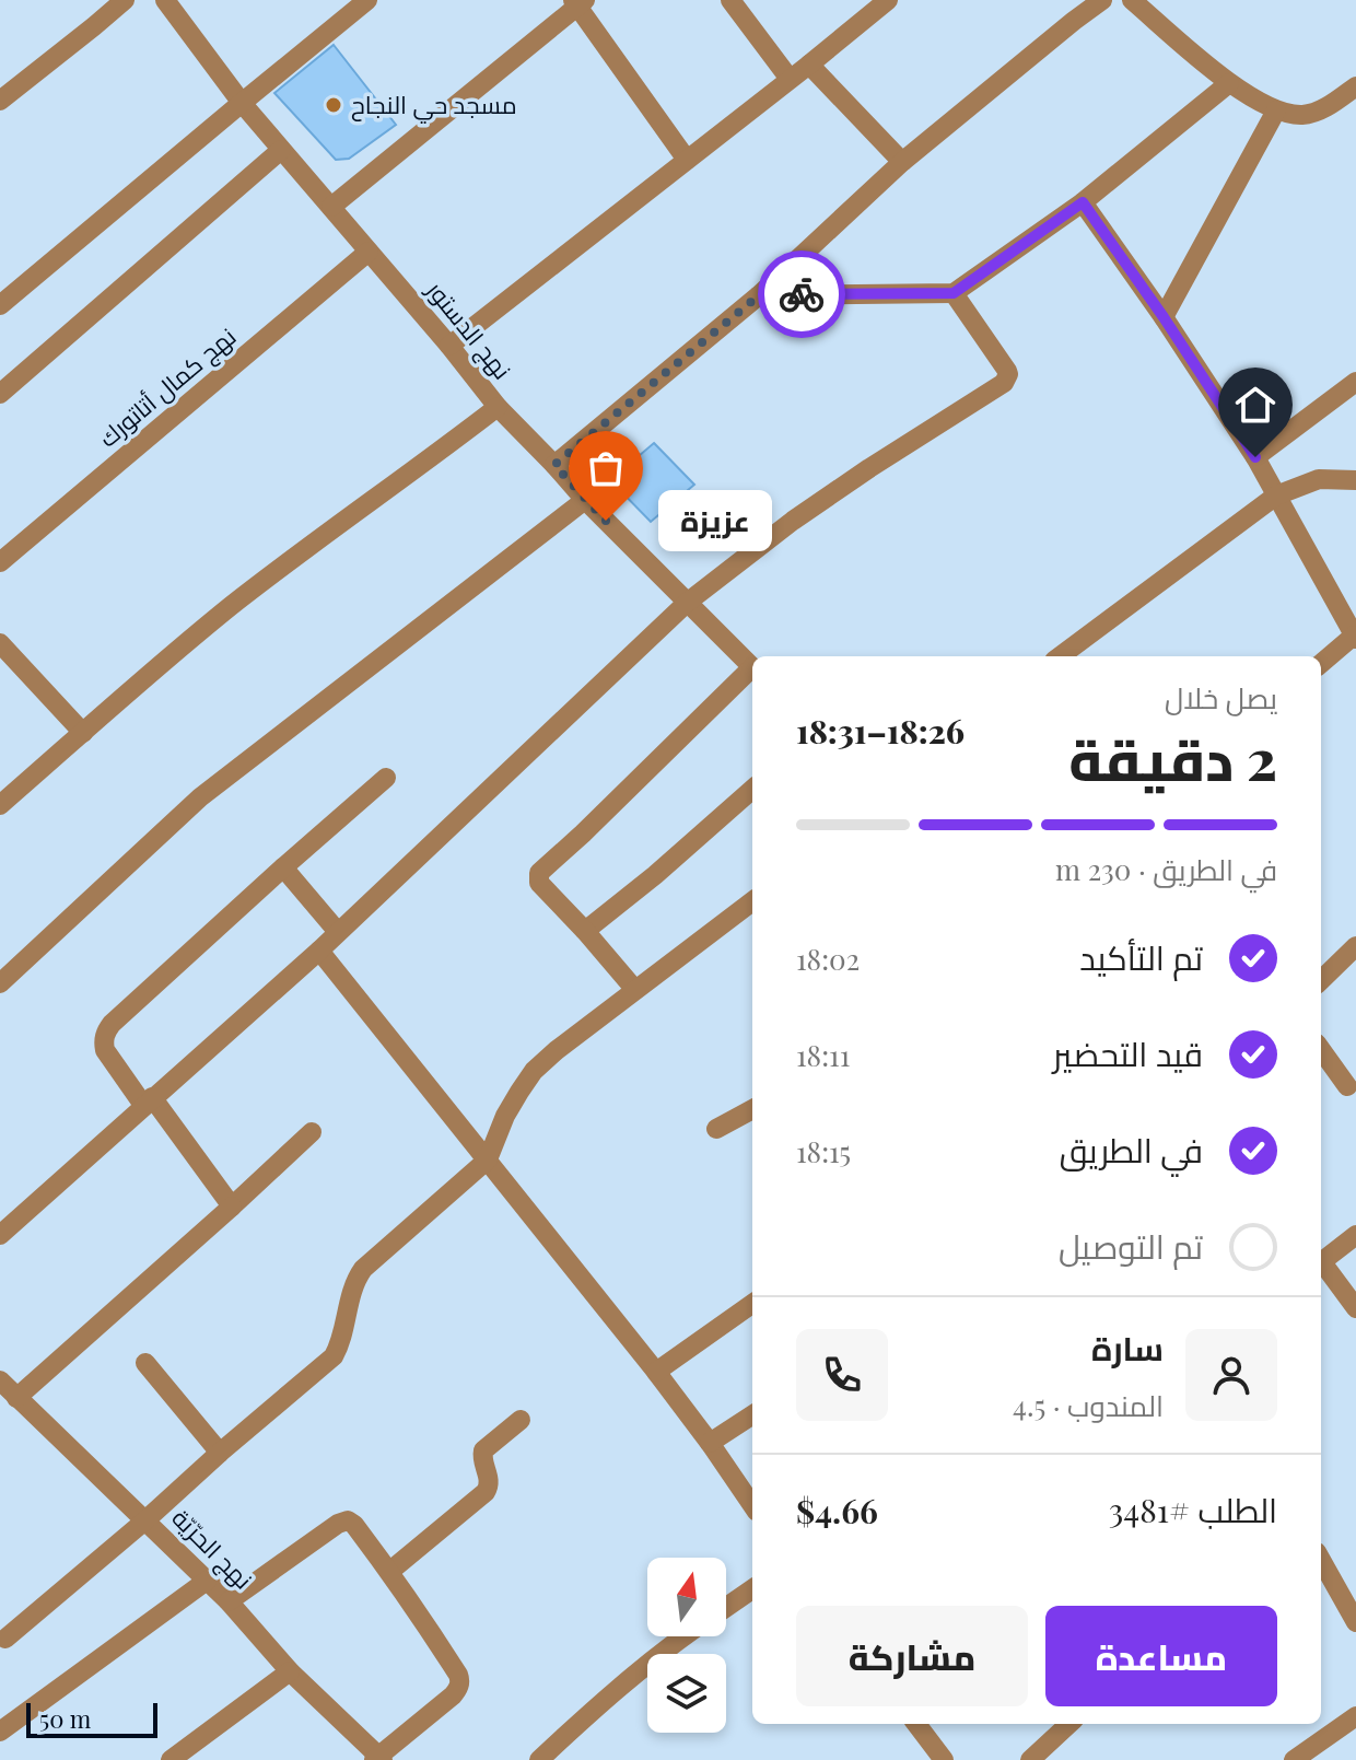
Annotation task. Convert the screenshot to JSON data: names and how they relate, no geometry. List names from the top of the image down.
{
  "streets": {
    "street": ["نهج الدستور", "نهج كمال أتاتورك", "نهج الحرّيّة"]
  },
  "crossings": [
    ["نهج الدستور", "نهج كمال أتاتورك"]
  ],
  "places": ["مسجد حي النجاح", "عزيزة"],
  "scale_bar": "50 m",
  "north": "top",
  "page": {
    "bubble": "عزيزة",
    "heading": ["2 دقيقة", "يصل خلال", "18:26–18:31"],
    "panel": [
      "سارة",
      "المندوب · 4.5",
      "الطلب #3481",
      "$4.66"
    ],
    "bar": "في الطريق · 230 m",
    "list": [
      ["تم التأكيد", "18:02"],
      ["قيد التحضير", "18:11"],
      ["في الطريق", "18:15"],
      "تم التوصيل"
    ],
    "buttons": ["مساعدة", "مشاركة"],
    "scale": "50 m"
  }
}
